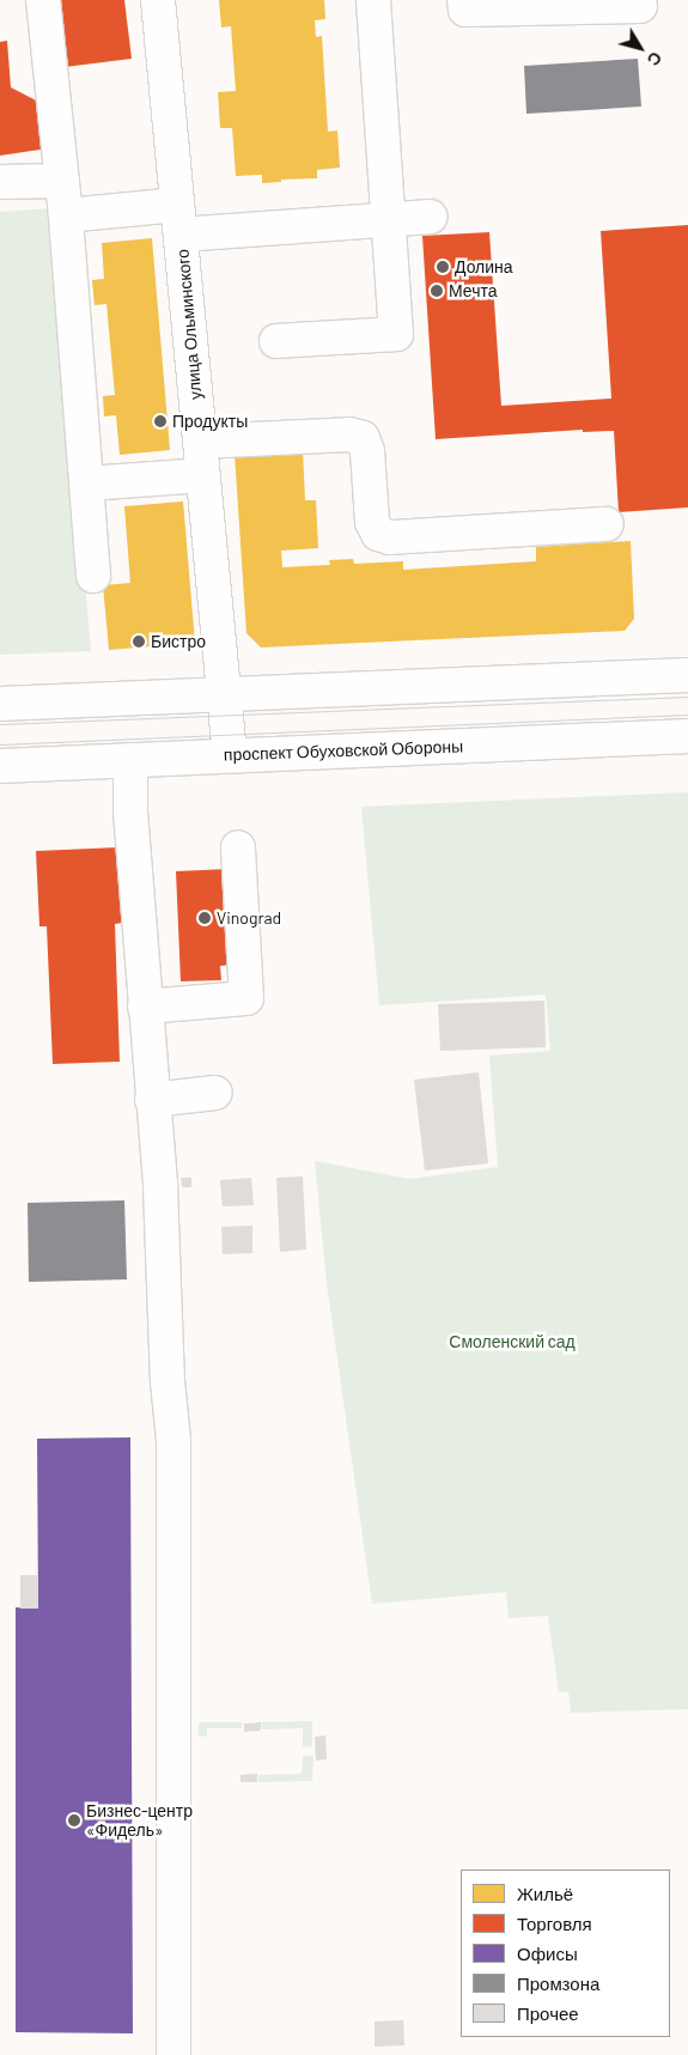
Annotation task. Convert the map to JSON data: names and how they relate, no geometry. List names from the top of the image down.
{
  "streets": {
    "main road": ["улица Ольминского", "проспект Обуховской Обороны"]
  },
  "crossings": [
    ["улица Ольминского", "проспект Обуховской Обороны"]
  ],
  "parks": ["Смоленский сад"],
  "places": [
    "Долина",
    "Мечта",
    "Продукты",
    "Бистро",
    "Vinograd",
    "Бизнес-центр «Фидель»"
  ],
  "legend": [
    "Жильё",
    "Торговля",
    "Офисы",
    "Промзона",
    "Прочее"
  ],
  "north": "bottom right"
}
